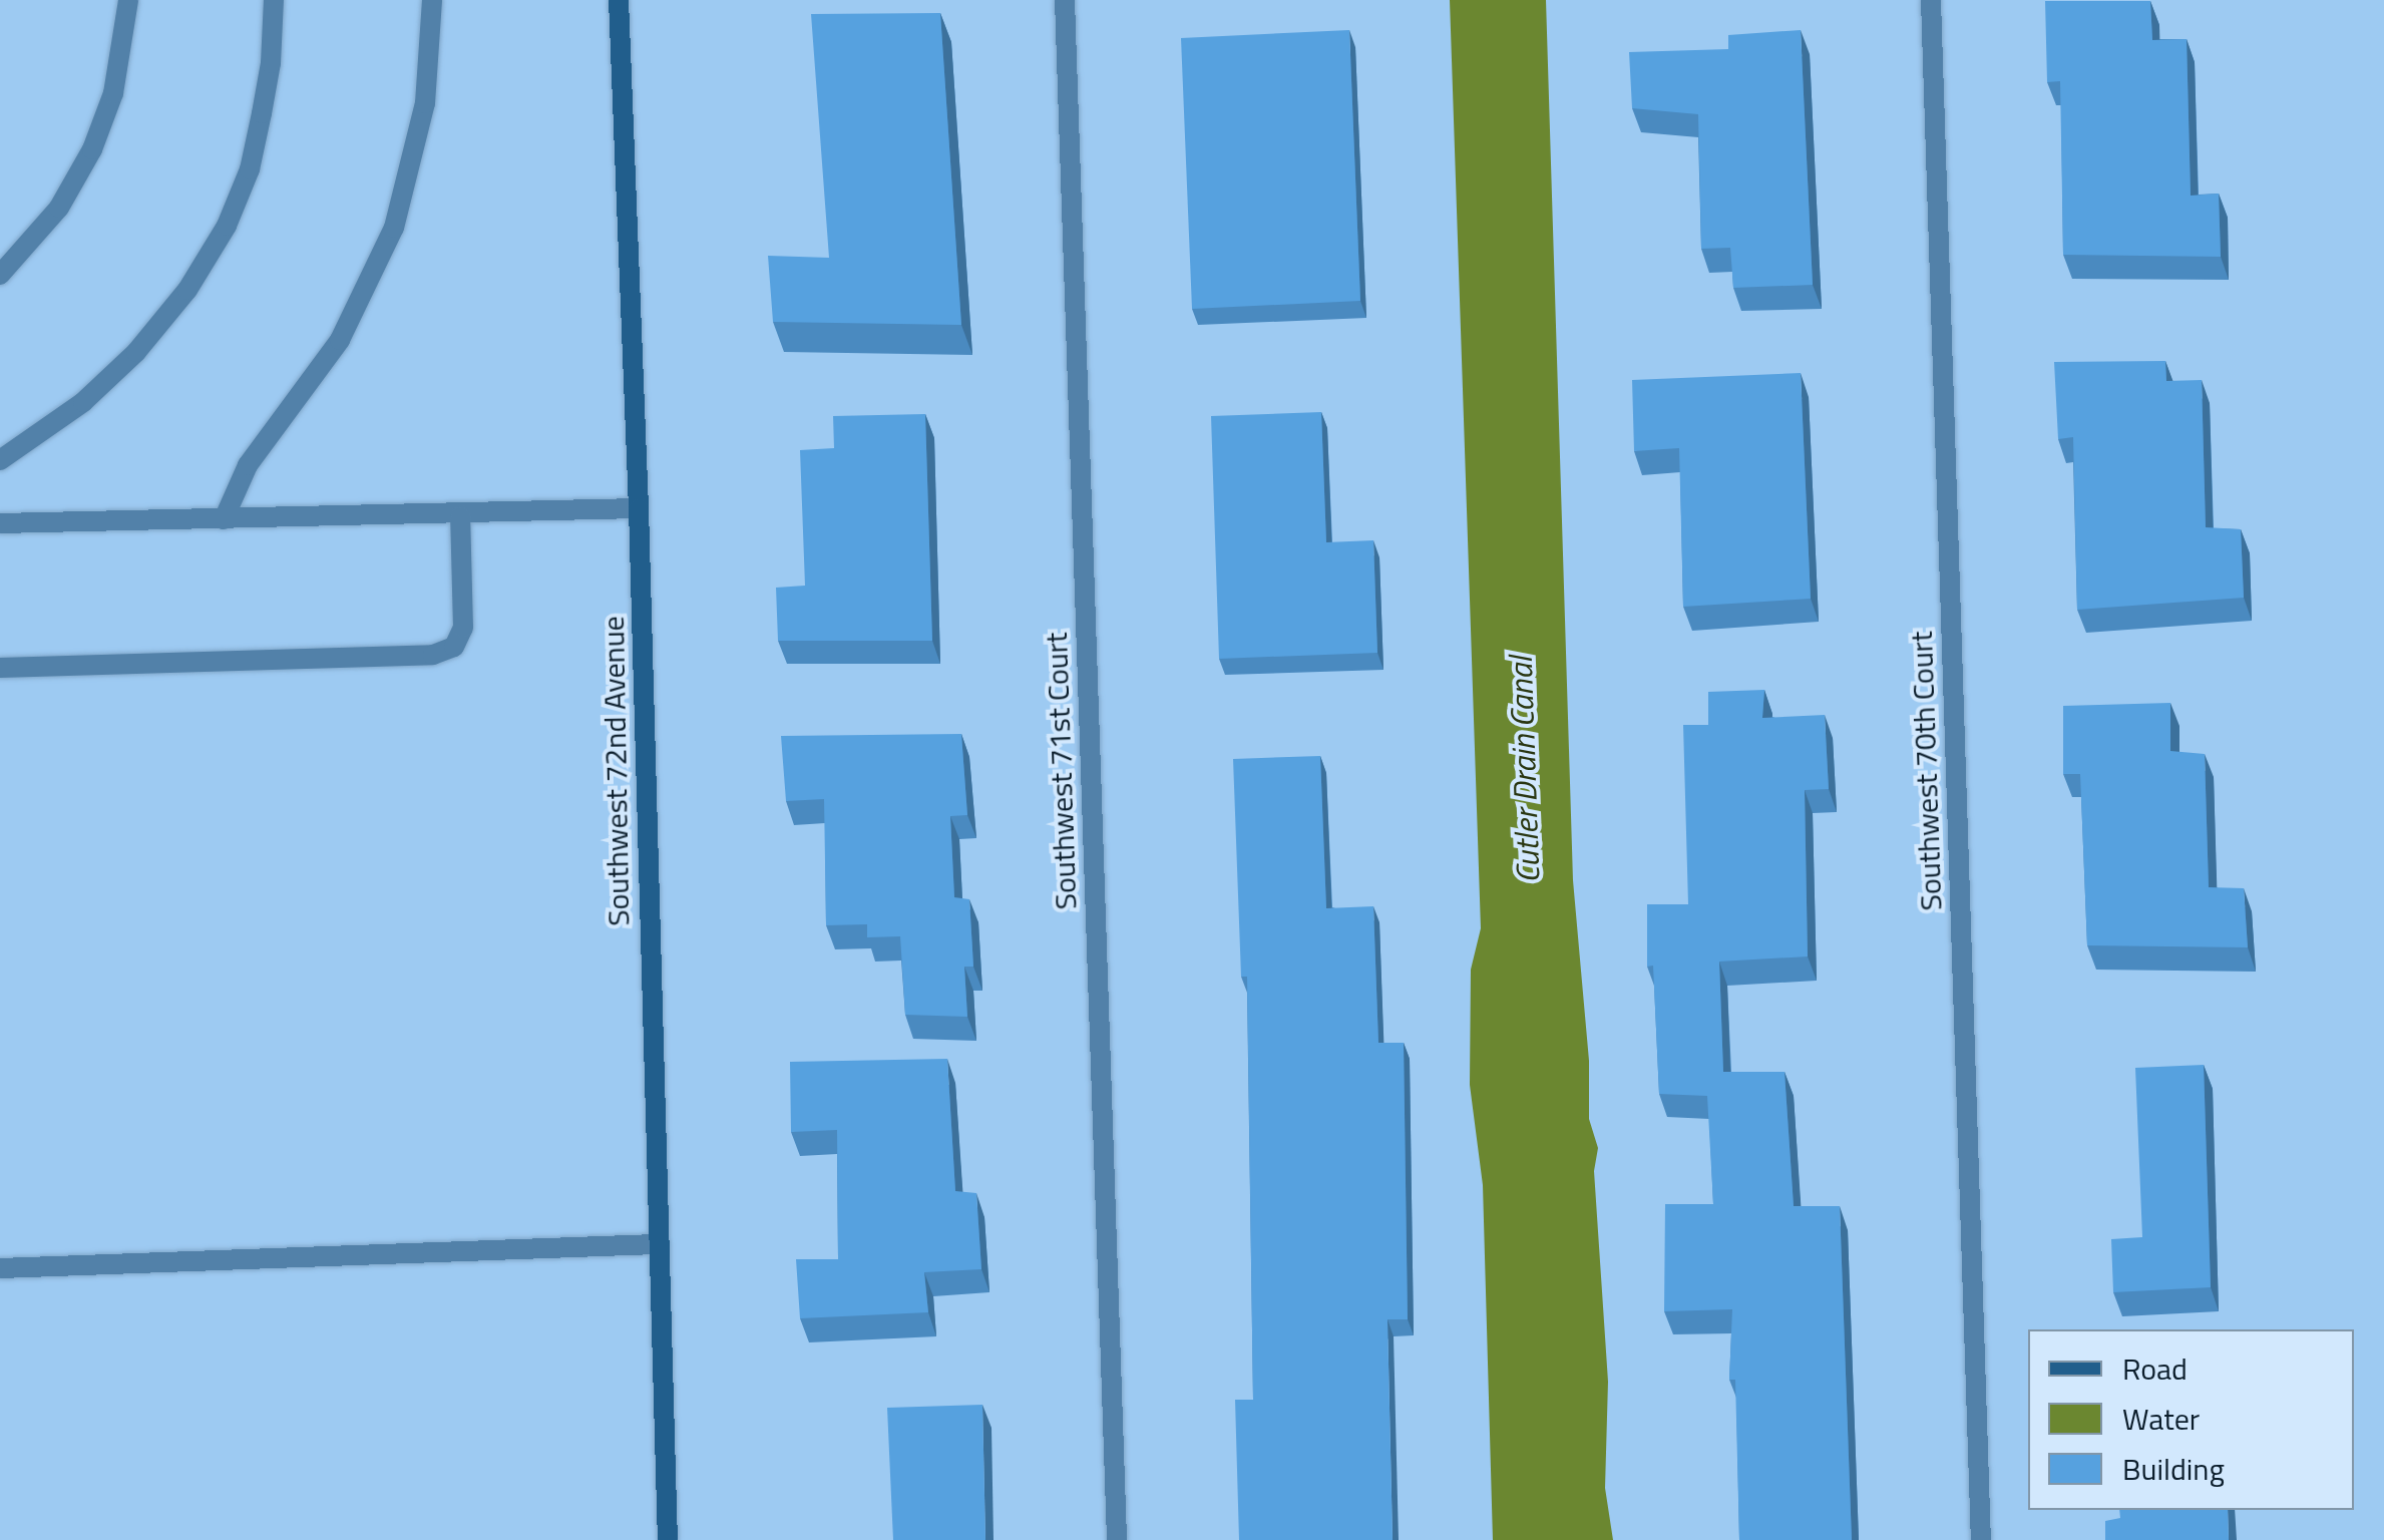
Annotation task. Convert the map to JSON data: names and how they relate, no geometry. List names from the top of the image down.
{
  "streets": {
    "street": ["Southwest 72nd Avenue", "Southwest 71st Court", "Southwest 70th Court"]
  },
  "water": ["Cutler Drain Canal"],
  "legend": ["Road", "Water", "Building"]
}
